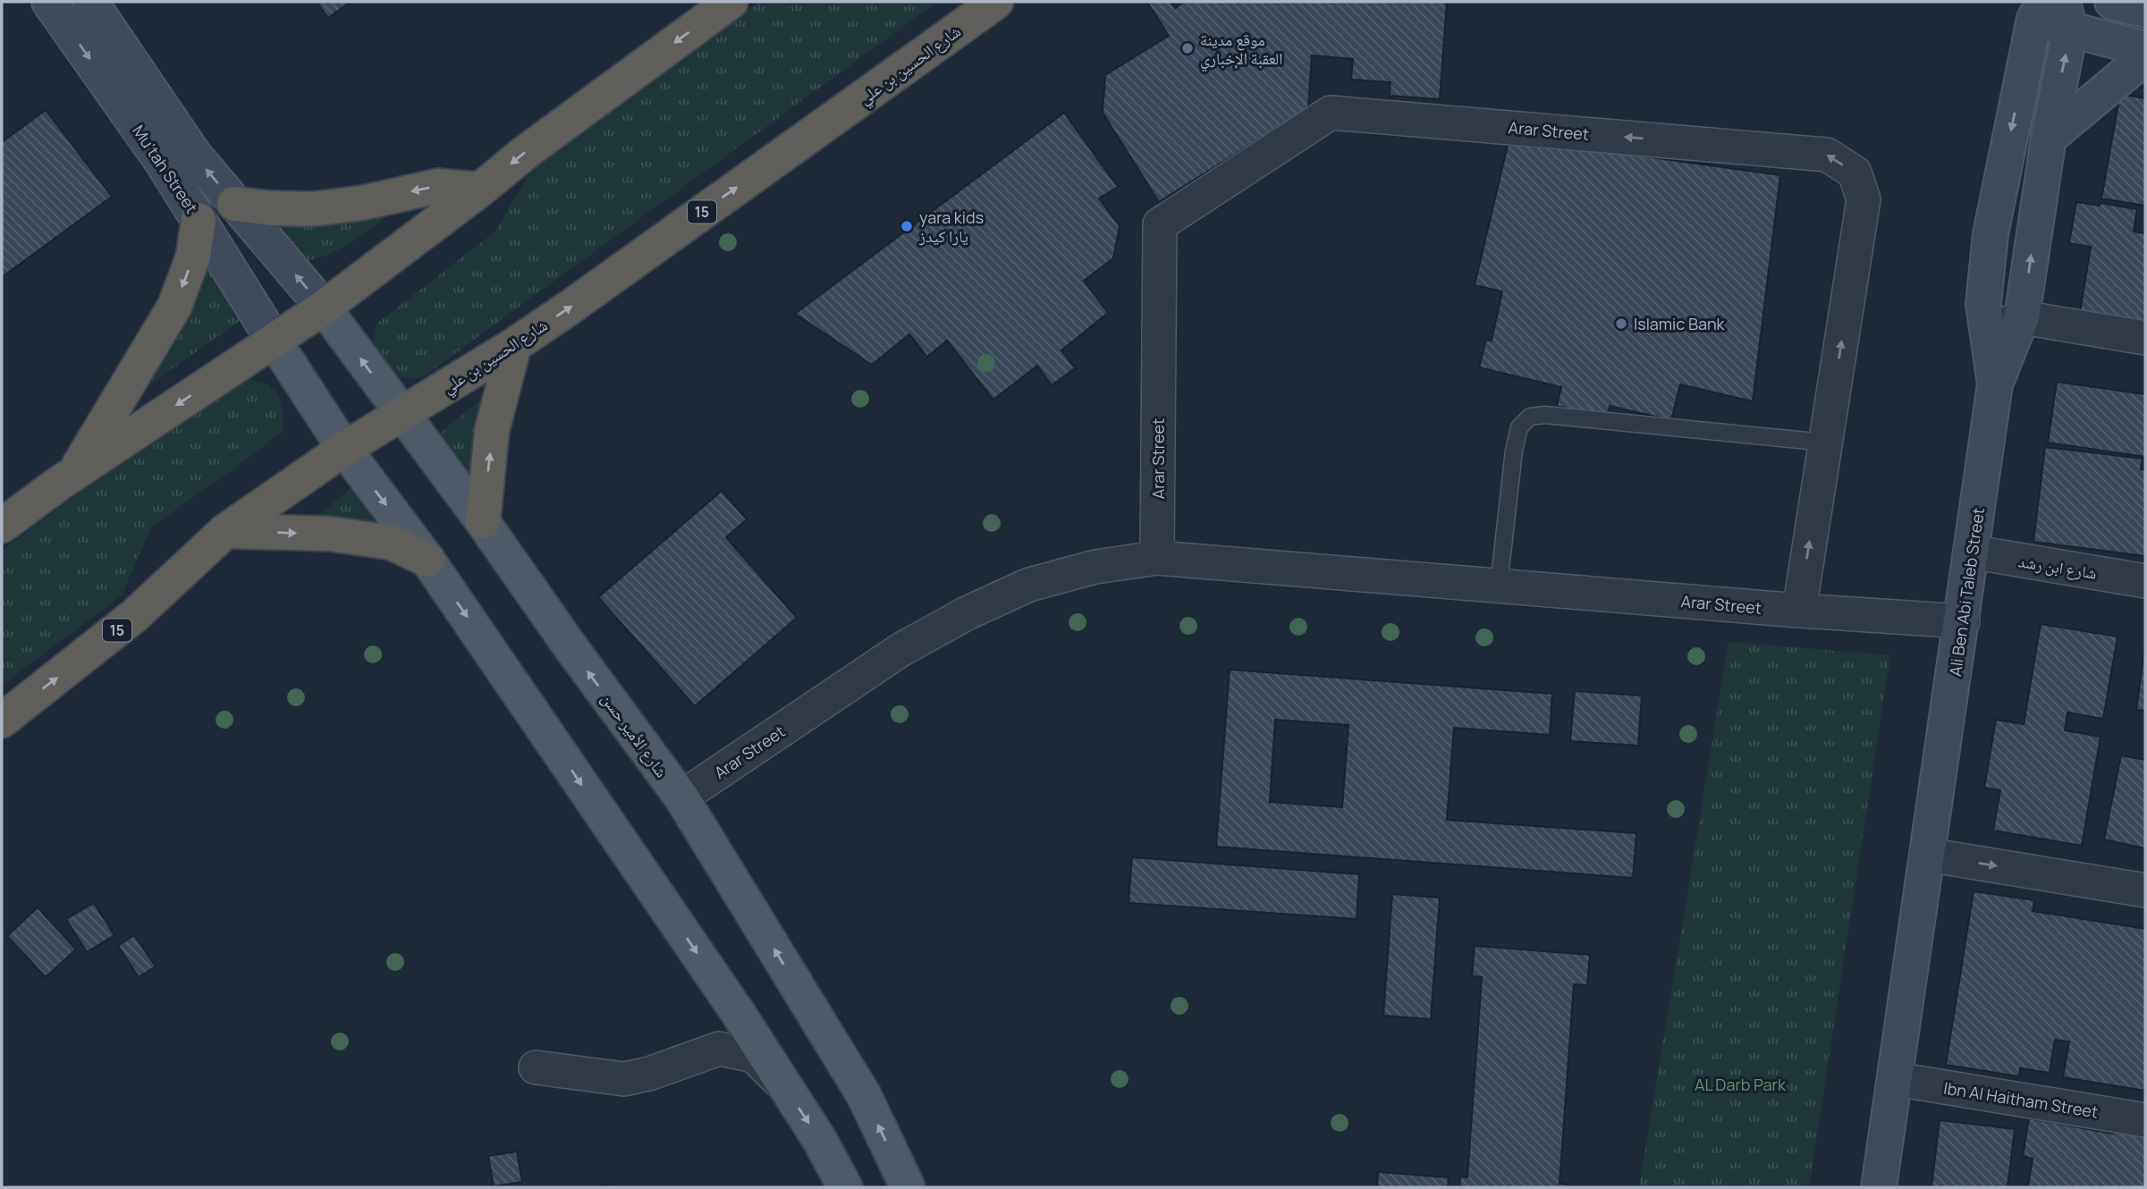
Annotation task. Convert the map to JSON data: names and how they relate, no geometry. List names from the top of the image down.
{
  "streets": {
    "highway": ["شارع الحسين بن علي", "15"],
    "main road": ["Mu'tah Street", "Ali Ben Abi Taleb Street", "شارع الأمير حسن"],
    "street": ["Arar Street", "شارع ابن رشد", "Ibn Al Haitham Street"]
  },
  "crossings": [
    ["شارع الحسين بن علي", "شارع الأمير حسن"],
    ["Arar Street", "Ali Ben Abi Taleb Street"],
    ["Arar Street", "شارع الأمير حسن"],
    ["Mu'tah Street", "شارع الأمير حسن"],
    ["شارع ابن رشد", "Ali Ben Abi Taleb Street"],
    ["Ali Ben Abi Taleb Street", "Ibn Al Haitham Street"]
  ],
  "parks": ["AL Darb Park"],
  "places": ["موقع مدينة العقبة الإخباري", "yara kids يارا كيدز", "Islamic Bank"]
}
